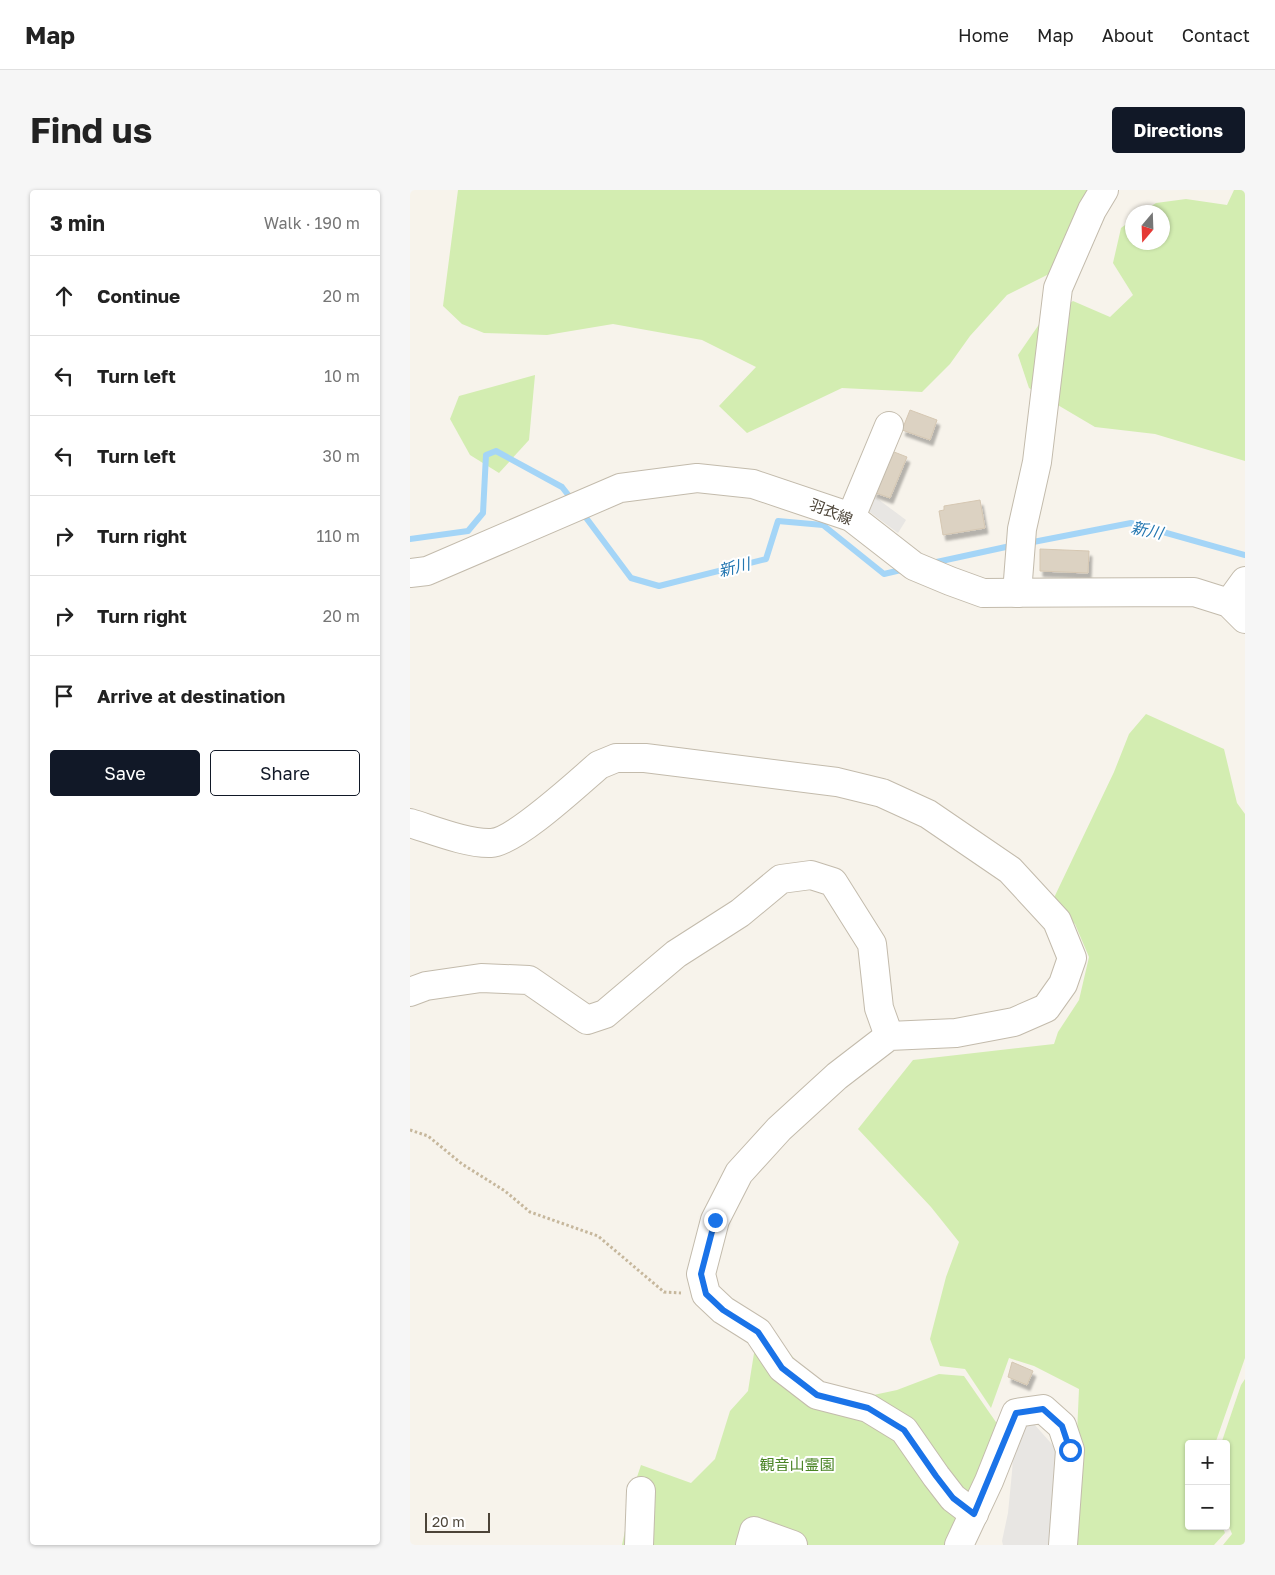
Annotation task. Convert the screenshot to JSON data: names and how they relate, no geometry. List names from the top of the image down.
{
  "streets": {
    "street": ["羽衣線"]
  },
  "water": ["新川"],
  "parks": ["観音山霊園"],
  "scale_bar": "20 m",
  "north": "bottom",
  "page": {
    "header": "Map",
    "nav": [
      "Home",
      "Map",
      "About",
      "Contact"
    ],
    "buttons": [
      "Directions",
      ["Save", "Share"]
    ],
    "title": "Find us",
    "heading": ["3 min", "Walk · 190 m"],
    "list": [
      ["Continue", "20 m"],
      ["Turn left", "10 m"],
      ["Turn left", "30 m"],
      ["Turn right", "110 m"],
      ["Turn right", "20 m"],
      "Arrive at destination"
    ],
    "map_buttons": ["+", "−"],
    "scale": "20 m"
  }
}
